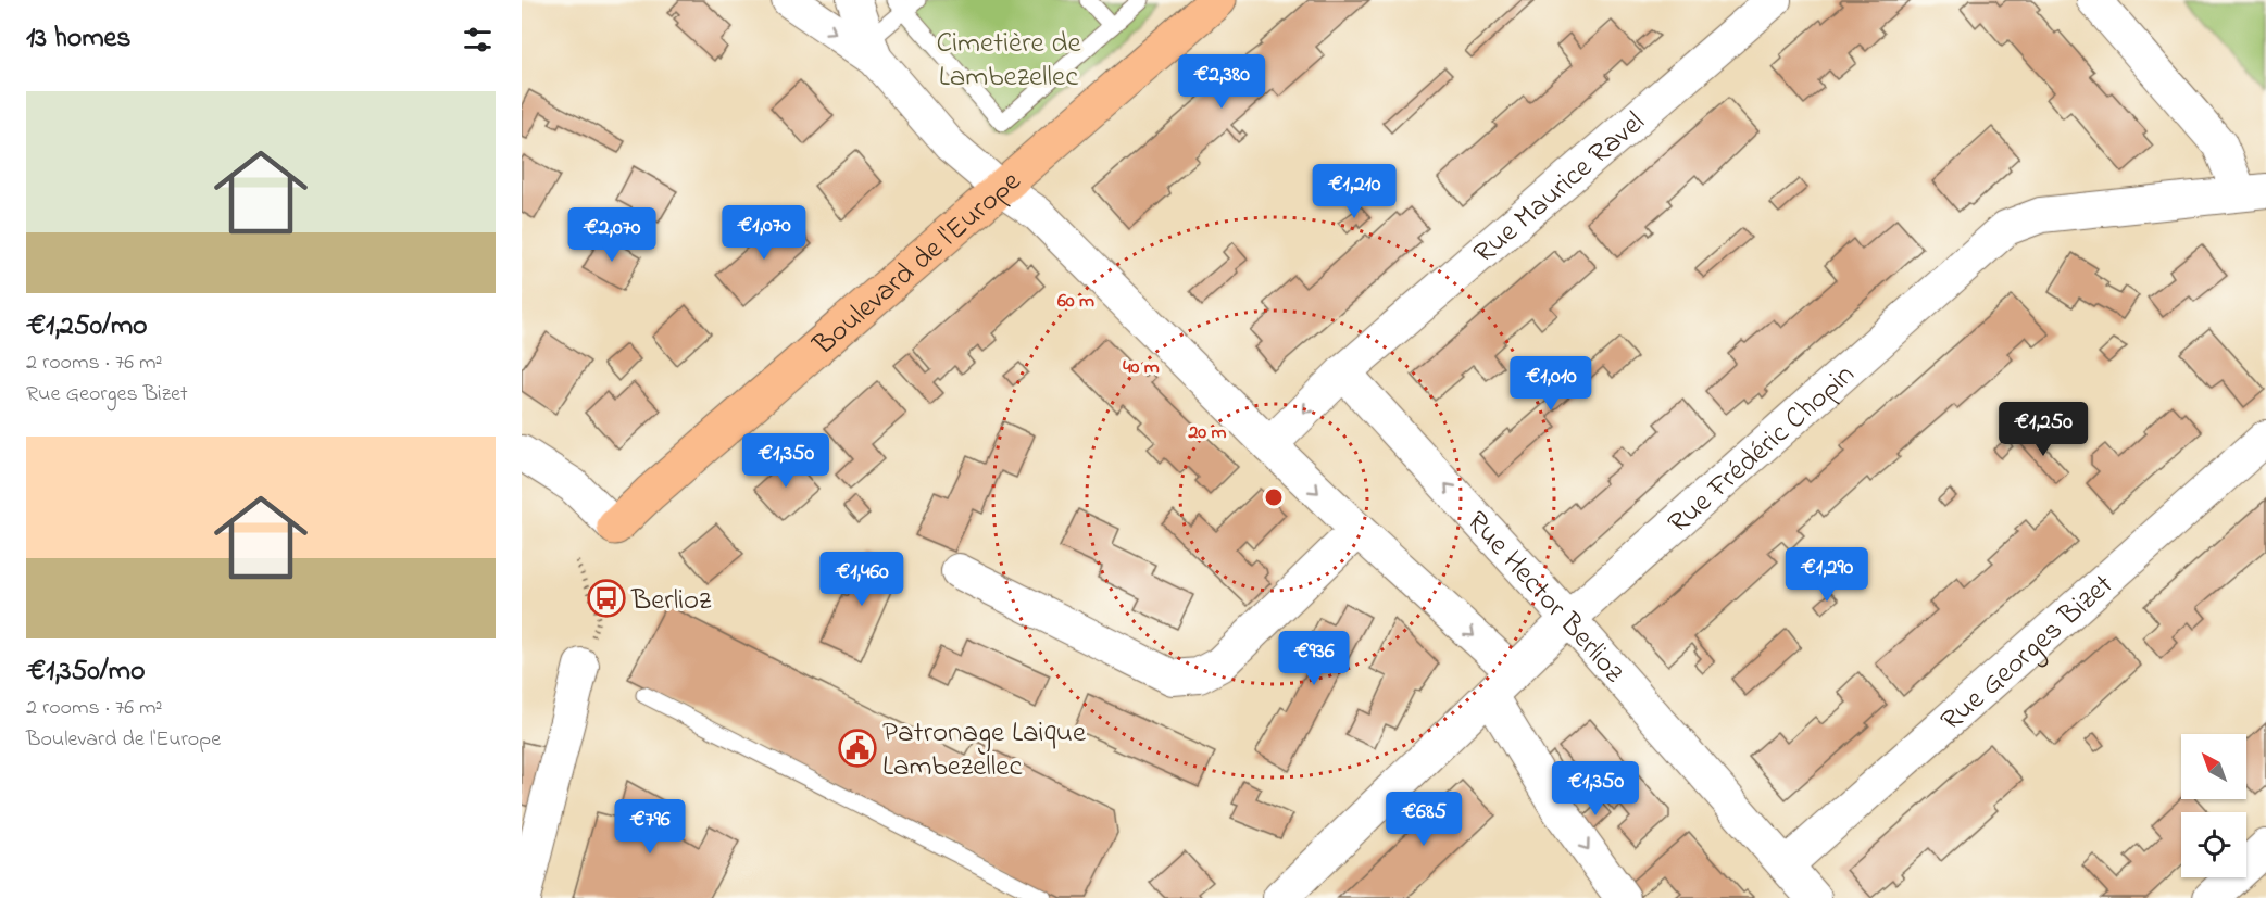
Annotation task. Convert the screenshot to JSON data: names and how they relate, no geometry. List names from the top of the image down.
{
  "streets": {
    "main road": ["Boulevard de l'Europe"],
    "street": [
      "Rue Maurice Ravel",
      "Rue Frédéric Chopin",
      "Rue Hector Berlioz",
      "Rue Georges Bizet"
    ]
  },
  "crossings": [
    ["Rue Maurice Ravel", "Rue Hector Berlioz"],
    ["Rue Frédéric Chopin", "Rue Hector Berlioz"],
    ["Rue Hector Berlioz", "Rue Georges Bizet"]
  ],
  "parks": ["Cimetière de Lambezellec"],
  "places": {
    "bus stop": ["Berlioz"],
    "public building": ["Patronage Laique Lambezellec"]
  },
  "north": "top left",
  "page": {
    "heading": "13 homes",
    "price": [
      "€2,380",
      "€1,210",
      "€1,070",
      "€2,070",
      "€1,010",
      "€1,250",
      "€1,350",
      "€1,290",
      "€1,460",
      "€936",
      "€1,350",
      "€685",
      "€796"
    ],
    "list": [
      {
        "name": "€1,250/mo",
        "note": "2 rooms · 76 m² · Rue Georges Bizet"
      },
      {
        "name": "€1,350/mo",
        "note": "2 rooms · 76 m² · Boulevard de l'Europe"
      }
    ]
  },
  "rings": ["60 m", "40 m", "20 m"]
}
